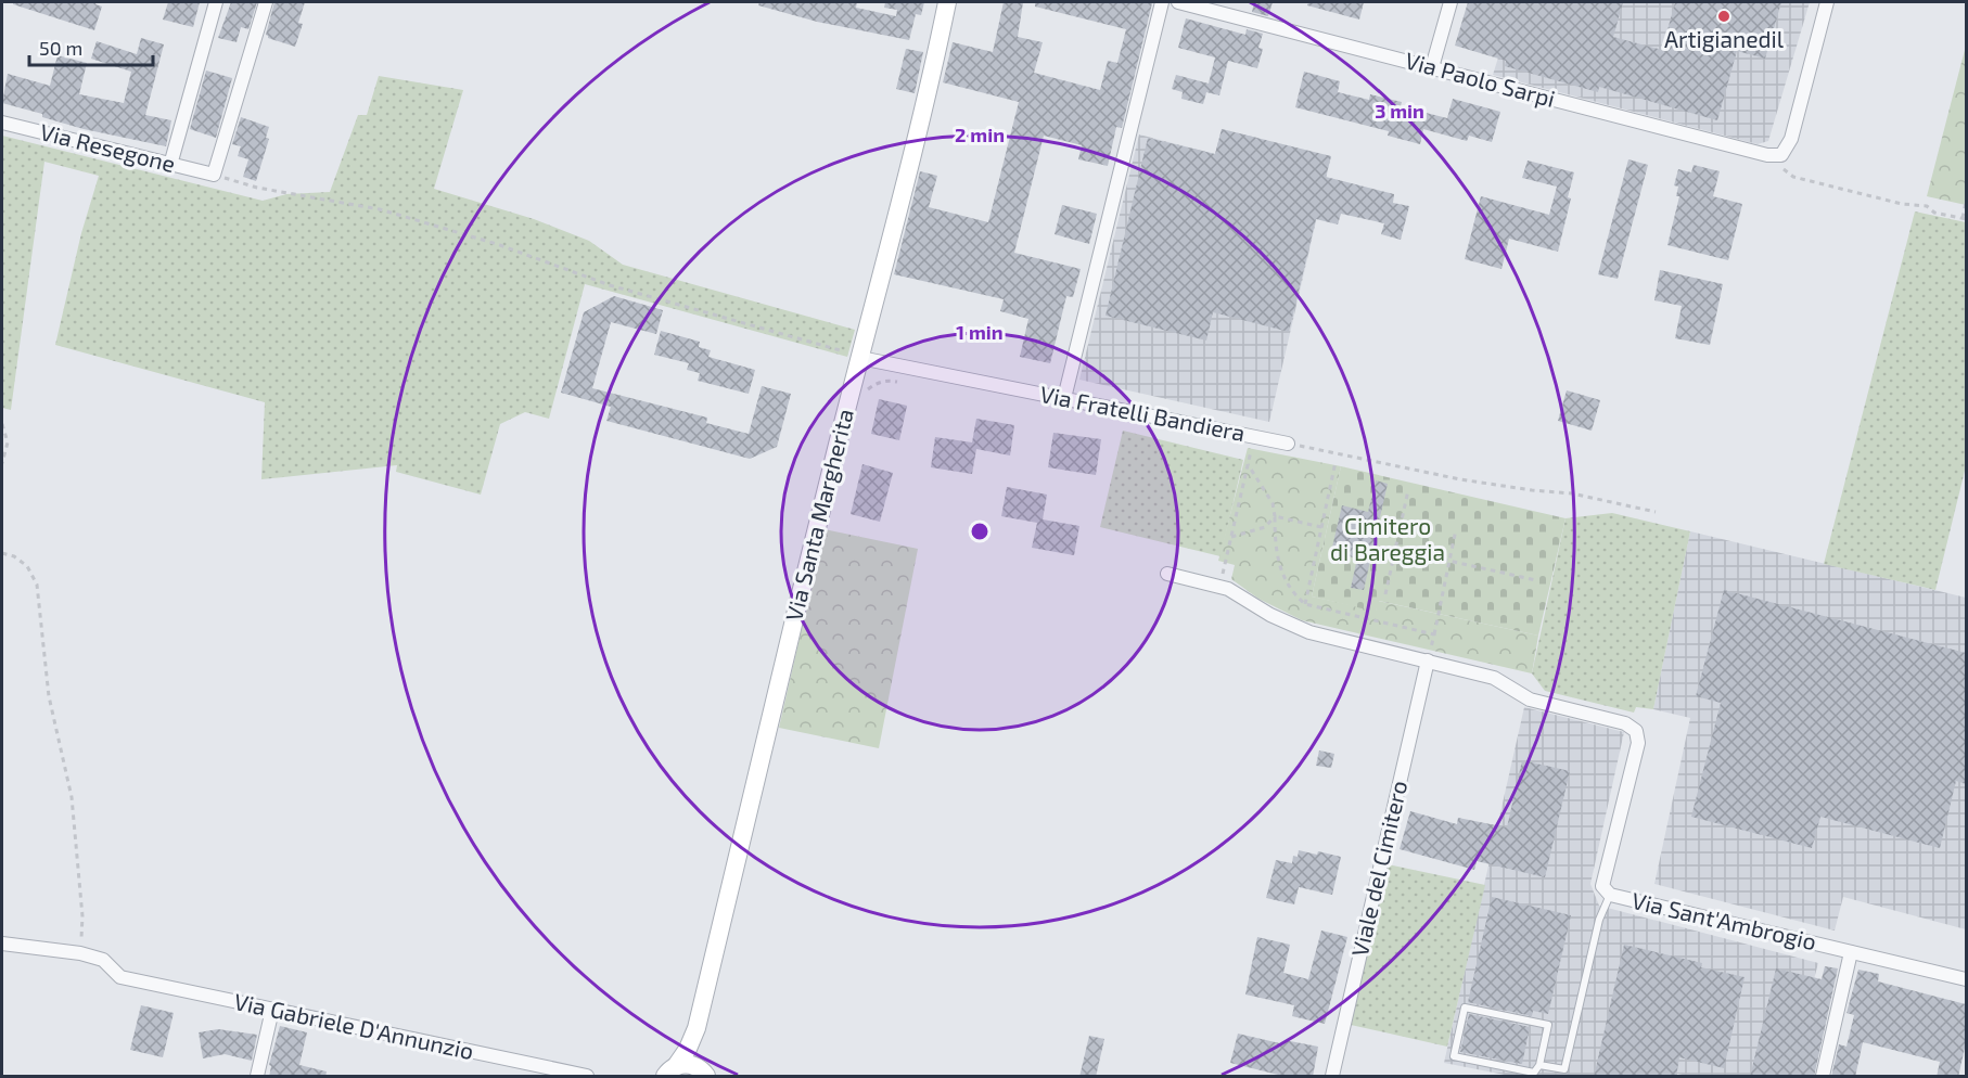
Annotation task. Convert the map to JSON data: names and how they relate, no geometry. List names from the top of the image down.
{
  "streets": {
    "street": [
      "Via Paolo Sarpi",
      "Via Resegone",
      "Via Fratelli Bandiera",
      "Via Santa Margherita",
      "Viale del Cimitero",
      "Via Sant'Ambrogio",
      "Via Gabriele D'Annunzio"
    ]
  },
  "crossings": [
    ["Via Fratelli Bandiera", "Via Santa Margherita"],
    ["Viale del Cimitero", "Via Sant'Ambrogio"]
  ],
  "parks": ["Cimitero di Bareggia"],
  "places": ["Artigianedil"],
  "scale_bar": "50 m",
  "rings": ["3 min", "2 min", "1 min"]
}
